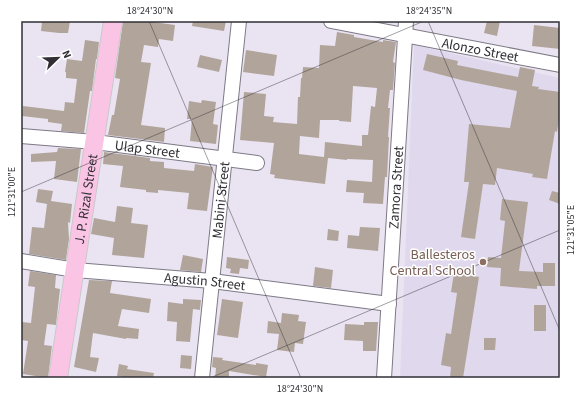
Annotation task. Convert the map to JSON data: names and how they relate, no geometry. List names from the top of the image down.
{
  "streets": {
    "main road": ["J. P. Rizal Street"],
    "street": [
      "Alonzo Street",
      "Ulap Street",
      "Zamora Street",
      "Mabini Street",
      "Agustin Street"
    ]
  },
  "crossings": [
    ["Alonzo Street", "Zamora Street"],
    ["Ulap Street", "J. P. Rizal Street"],
    ["Ulap Street", "Mabini Street"],
    ["Zamora Street", "Agustin Street"],
    ["J. P. Rizal Street", "Agustin Street"],
    ["Mabini Street", "Agustin Street"]
  ],
  "places": ["Ballesteros Central School"],
  "north": "top right",
  "coordinates": [
    "18°24'30\"N",
    "18°24'35\"N",
    "121°31'00\"E",
    "121°31'05\"E"
  ]
}
